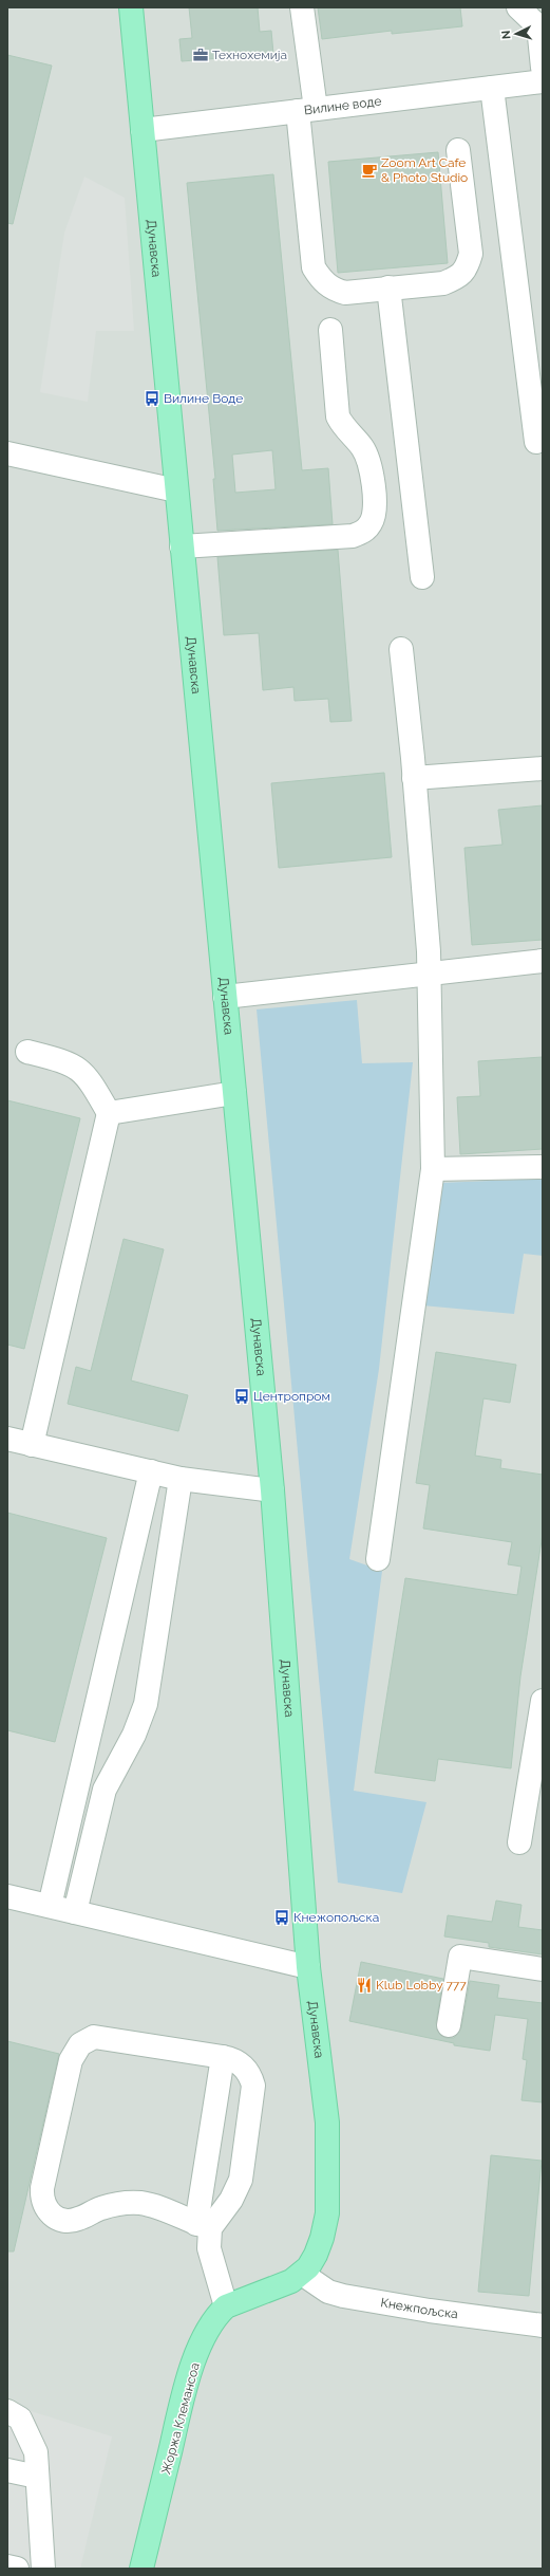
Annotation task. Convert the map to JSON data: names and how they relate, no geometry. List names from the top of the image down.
{
  "streets": {
    "main road": ["Дунавска", "Жоржа Клемансоа"],
    "street": ["Вилине воде", "Кнежпољска"]
  },
  "crossings": [
    ["Вилине воде", "Дунавска"],
    ["Дунавска", "Кнежпољска"]
  ],
  "places": {
    "office": ["Технохемија"],
    "cafe": ["Zoom Art Cafe & Photo Studio"],
    "bus stop": ["Вилине Воде", "Центропром", "Кнежопољска"],
    "restaurant": ["Klub Lobby 777"]
  },
  "north": "left"
}
